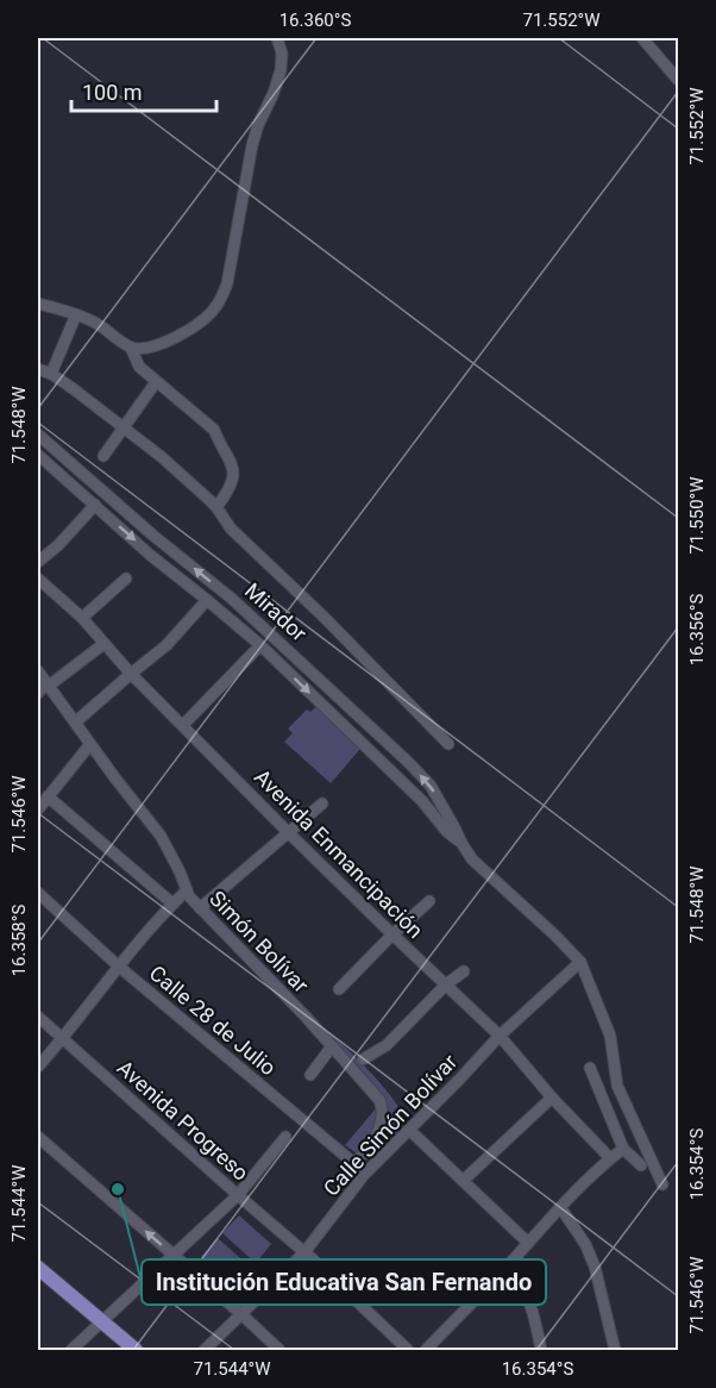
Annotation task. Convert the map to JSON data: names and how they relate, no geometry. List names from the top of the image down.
{
  "streets": {
    "street": [
      "Mirador",
      "Avenida Enmancipación",
      "Simón Bolívar",
      "Calle 28 de Julio",
      "Avenida Progreso",
      "Calle Simón Bolívar"
    ]
  },
  "crossings": [
    ["Mirador", "Calle Simón Bolívar"],
    ["Avenida Enmancipación", "Calle Simón Bolívar"],
    ["Simón Bolívar", "Calle 28 de Julio"],
    ["Calle 28 de Julio", "Calle Simón Bolívar"],
    ["Avenida Progreso", "Calle Simón Bolívar"]
  ],
  "places": ["Institución Educativa San Fernando"],
  "scale_bar": "100 m",
  "coordinates": [
    "16.360°S",
    "71.552°W",
    "71.548°W",
    "71.550°W",
    "16.356°S",
    "71.546°W",
    "16.358°S",
    "16.354°S",
    "71.544°W"
  ]
}
